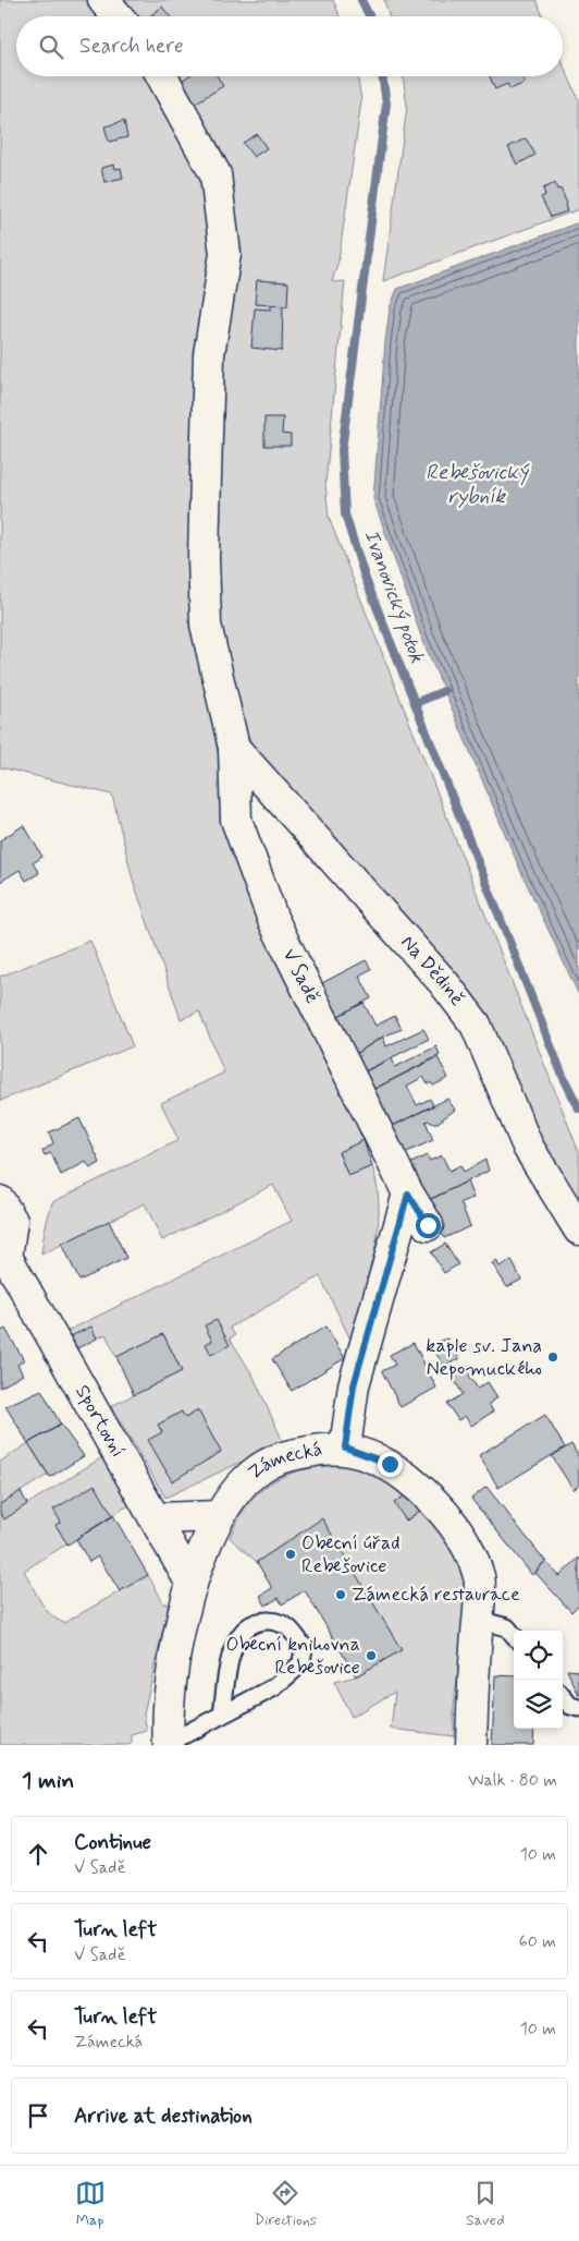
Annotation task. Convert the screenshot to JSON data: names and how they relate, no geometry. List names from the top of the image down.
{
  "streets": {
    "street": [
      "Na Dědině",
      "V Sadě",
      "Sportovní",
      "Zámecká"
    ]
  },
  "crossings": [
    ["Na Dědině", "V Sadě"],
    ["Sportovní", "Zámecká"]
  ],
  "water": ["Rebešovický rybník", "Ivanovický potok"],
  "places": [
    "kaple sv. Jana Nepomuckého",
    "Obecní úřad Rebešovice",
    "Zámecká restaurace",
    "Obecní knihovna Rebešovice"
  ],
  "page": {
    "search": "Search here",
    "heading": ["1 min", "Walk · 80 m"],
    "list": [
      ["Continue", "V Sadě", "10 m"],
      ["Turn left", "V Sadě", "60 m"],
      ["Turn left", "Zámecká", "10 m"],
      "Arrive at destination"
    ],
    "nav": ["Map", "Directions", "Saved"]
  }
}
